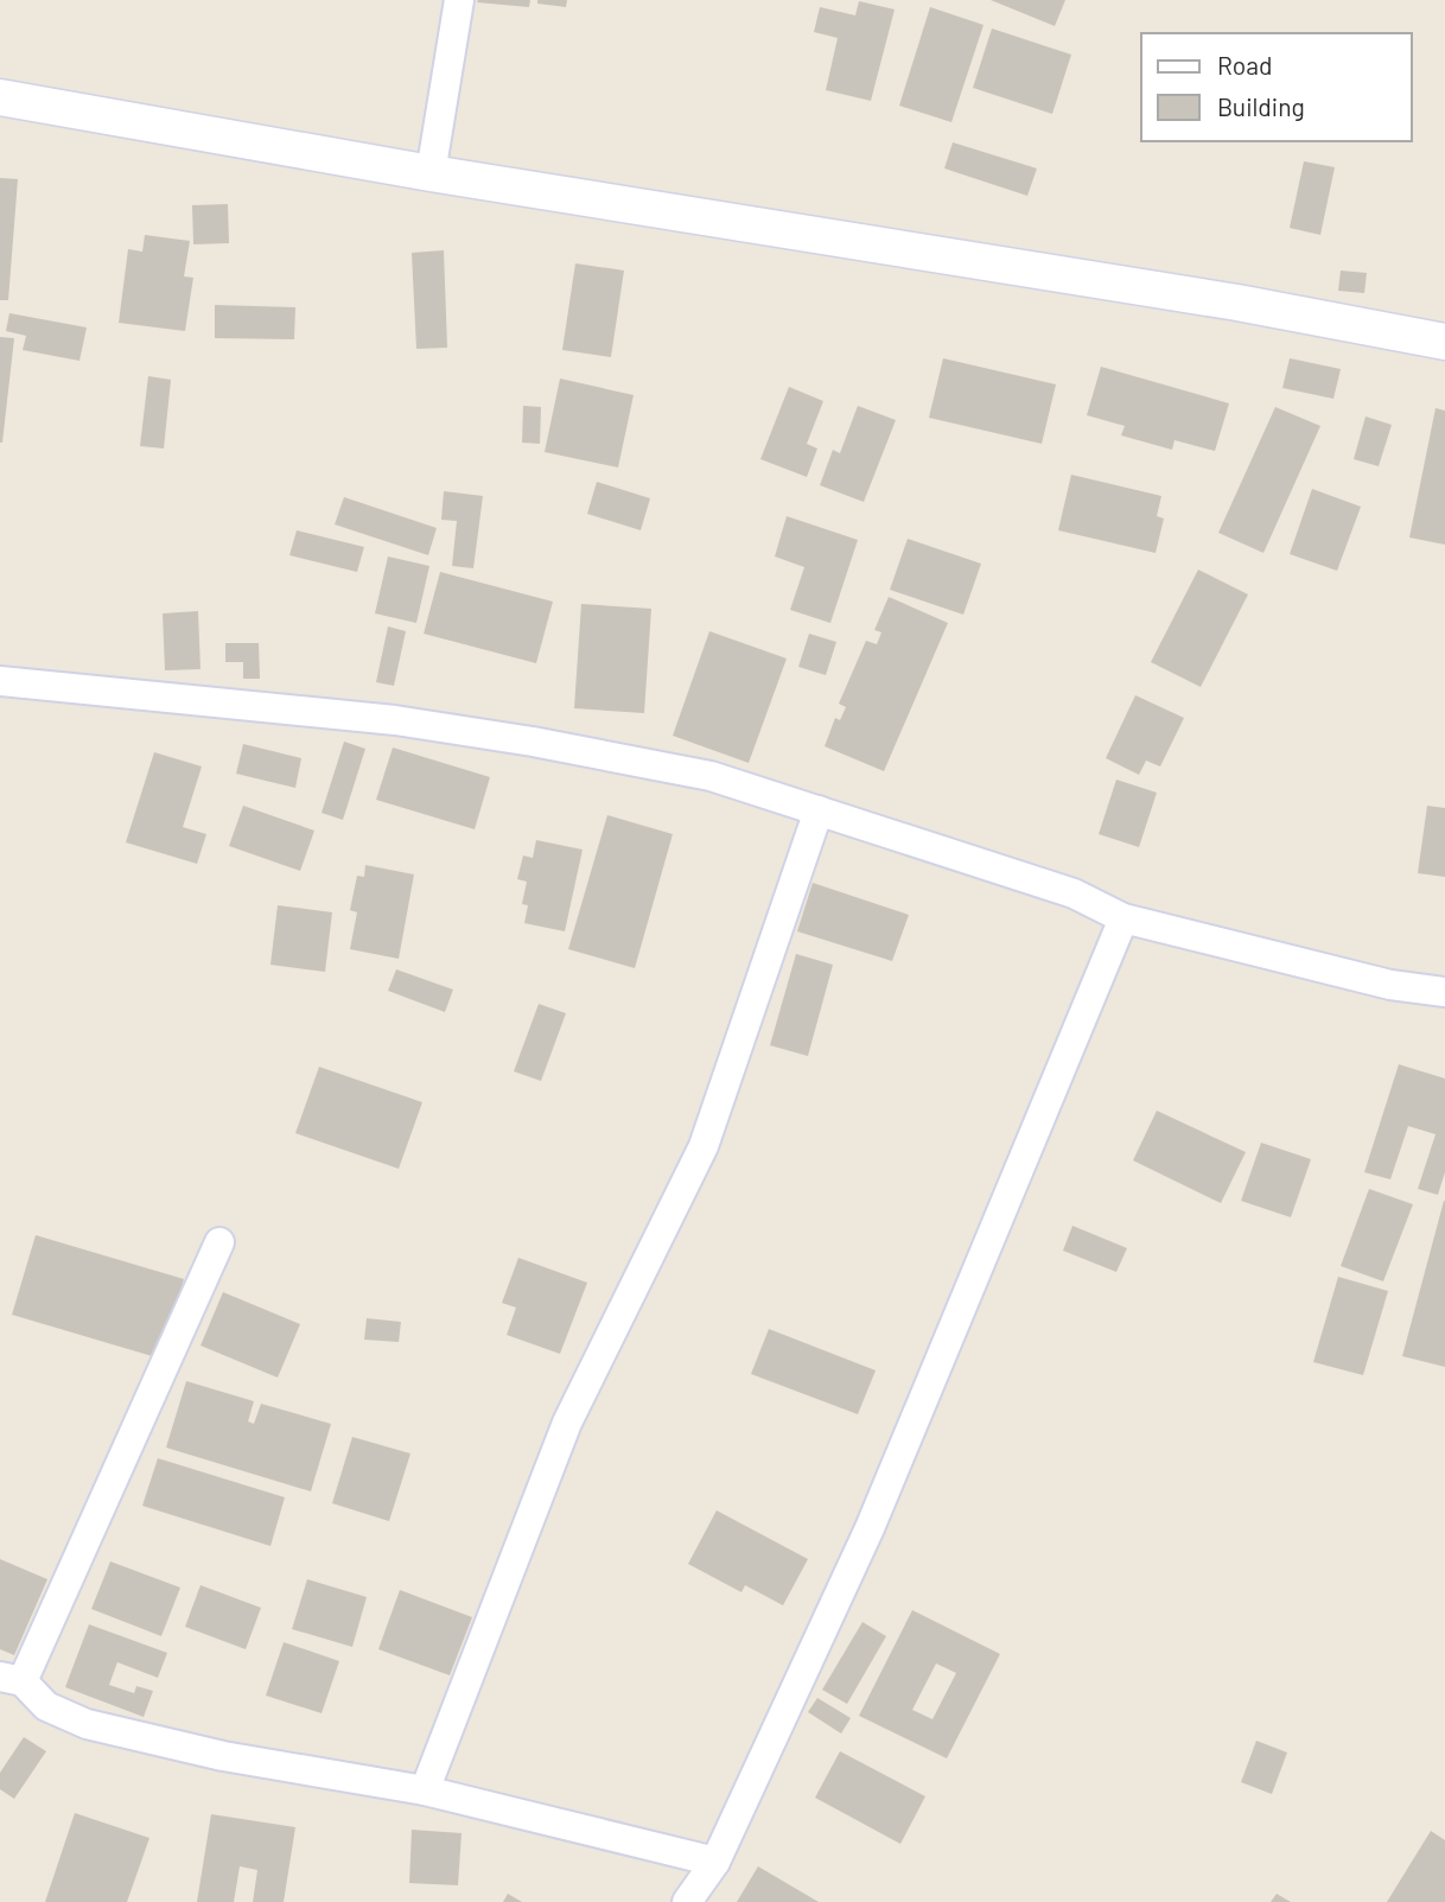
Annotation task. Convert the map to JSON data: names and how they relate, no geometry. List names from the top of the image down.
{
  "legend": ["Road", "Building"]
}
